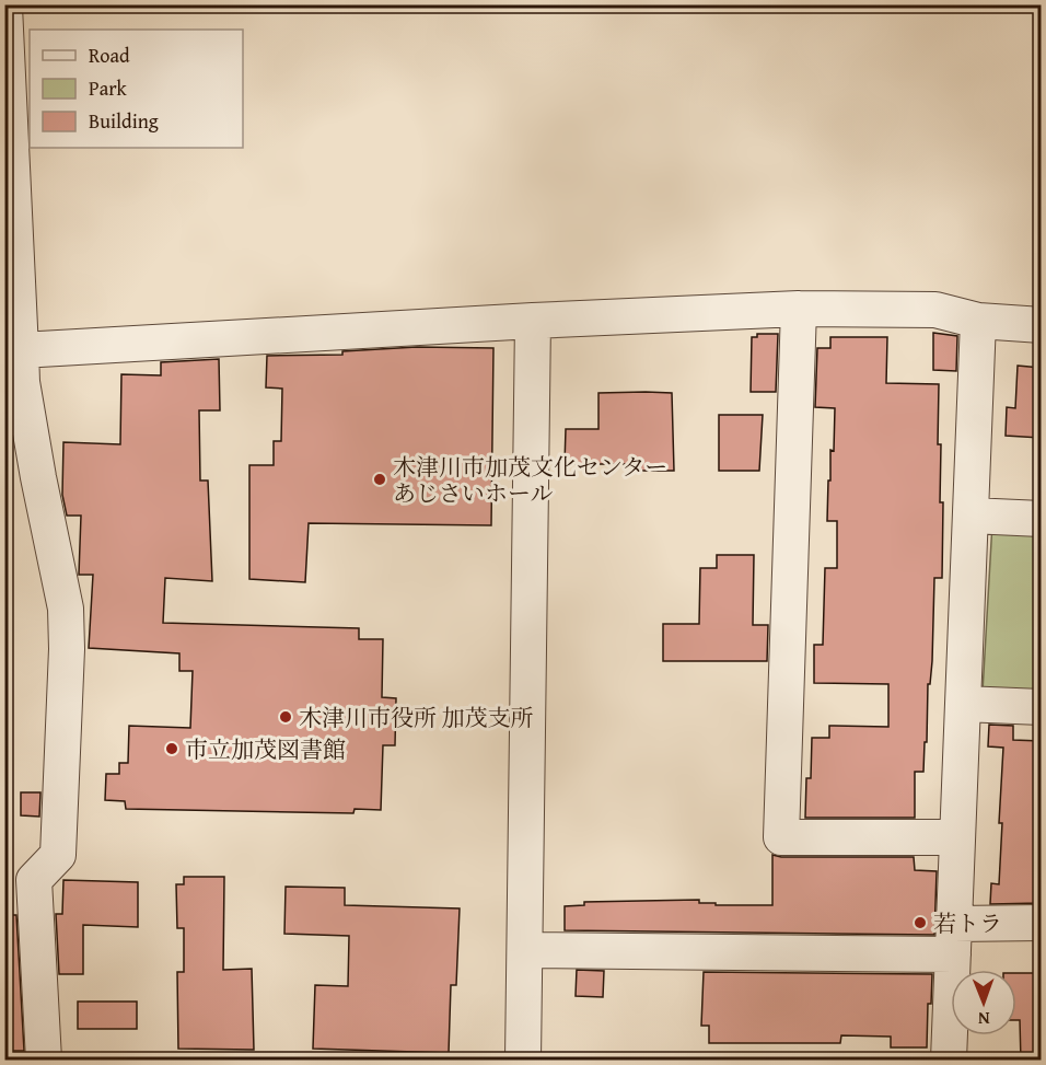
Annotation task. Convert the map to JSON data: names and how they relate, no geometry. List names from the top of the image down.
{
  "places": [
    "木津川市加茂文化センター あじさいホール",
    "木津川市役所 加茂支所",
    "市立加茂図書館",
    "若トラ"
  ],
  "legend": ["Road", "Park", "Building"],
  "north": "bottom"
}
